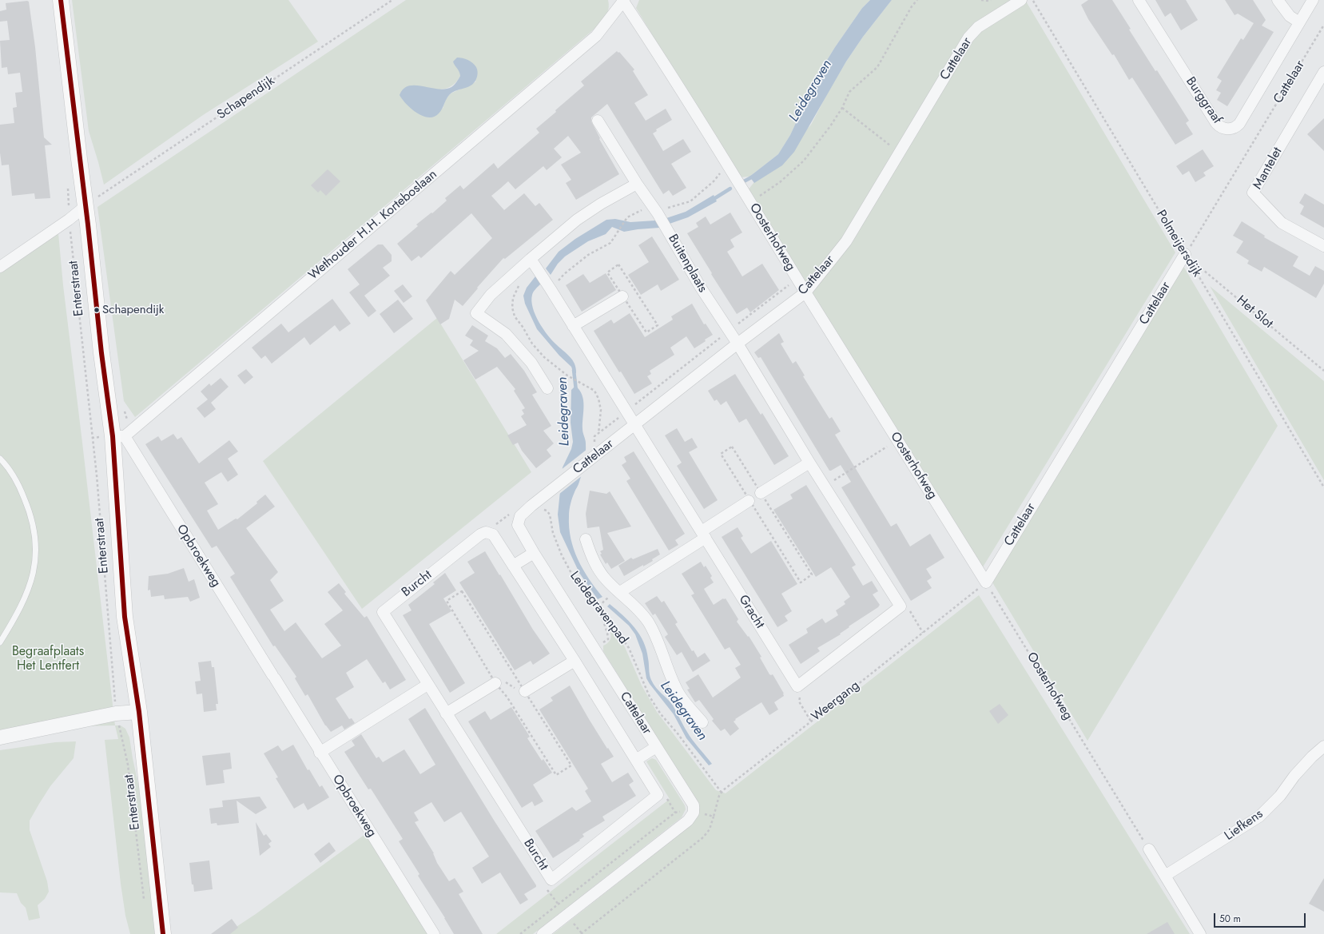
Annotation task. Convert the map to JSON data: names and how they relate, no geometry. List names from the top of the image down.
{
  "streets": {
    "main road": ["Enterstraat"],
    "street": [
      "Cattelaar",
      "Burggraaf",
      "Mantelet",
      "Wethouder H.H. Korteboslaan",
      "Oosterhofweg",
      "Buitenplaats",
      "Opbroekweg",
      "Burcht",
      "Gracht",
      "Liefkens"
    ],
    "path": [
      "Schapendijk",
      "Polmeijersdijk",
      "Het Slot",
      "Leidegravenpad",
      "Weergang"
    ]
  },
  "crossings": [
    ["Cattelaar", "Oosterhofweg"],
    ["Cattelaar", "Polmeijersdijk"],
    ["Cattelaar", "Buitenplaats"],
    ["Cattelaar", "Het Slot"],
    ["Cattelaar", "Leidegravenpad"],
    ["Cattelaar", "Gracht"],
    ["Cattelaar", "Weergang"],
    ["Wethouder H.H. Korteboslaan", "Oosterhofweg"],
    ["Wethouder H.H. Korteboslaan", "Enterstraat"],
    ["Wethouder H.H. Korteboslaan", "Opbroekweg"],
    ["Oosterhofweg", "Weergang"],
    ["Polmeijersdijk", "Het Slot"],
    ["Enterstraat", "Opbroekweg"],
    ["Leidegravenpad", "Weergang"]
  ],
  "water": ["Leidegraven"],
  "parks": ["Begraafplaats Het Lentfert"],
  "places": ["Schapendijk"],
  "scale_bar": "50 m"
}
